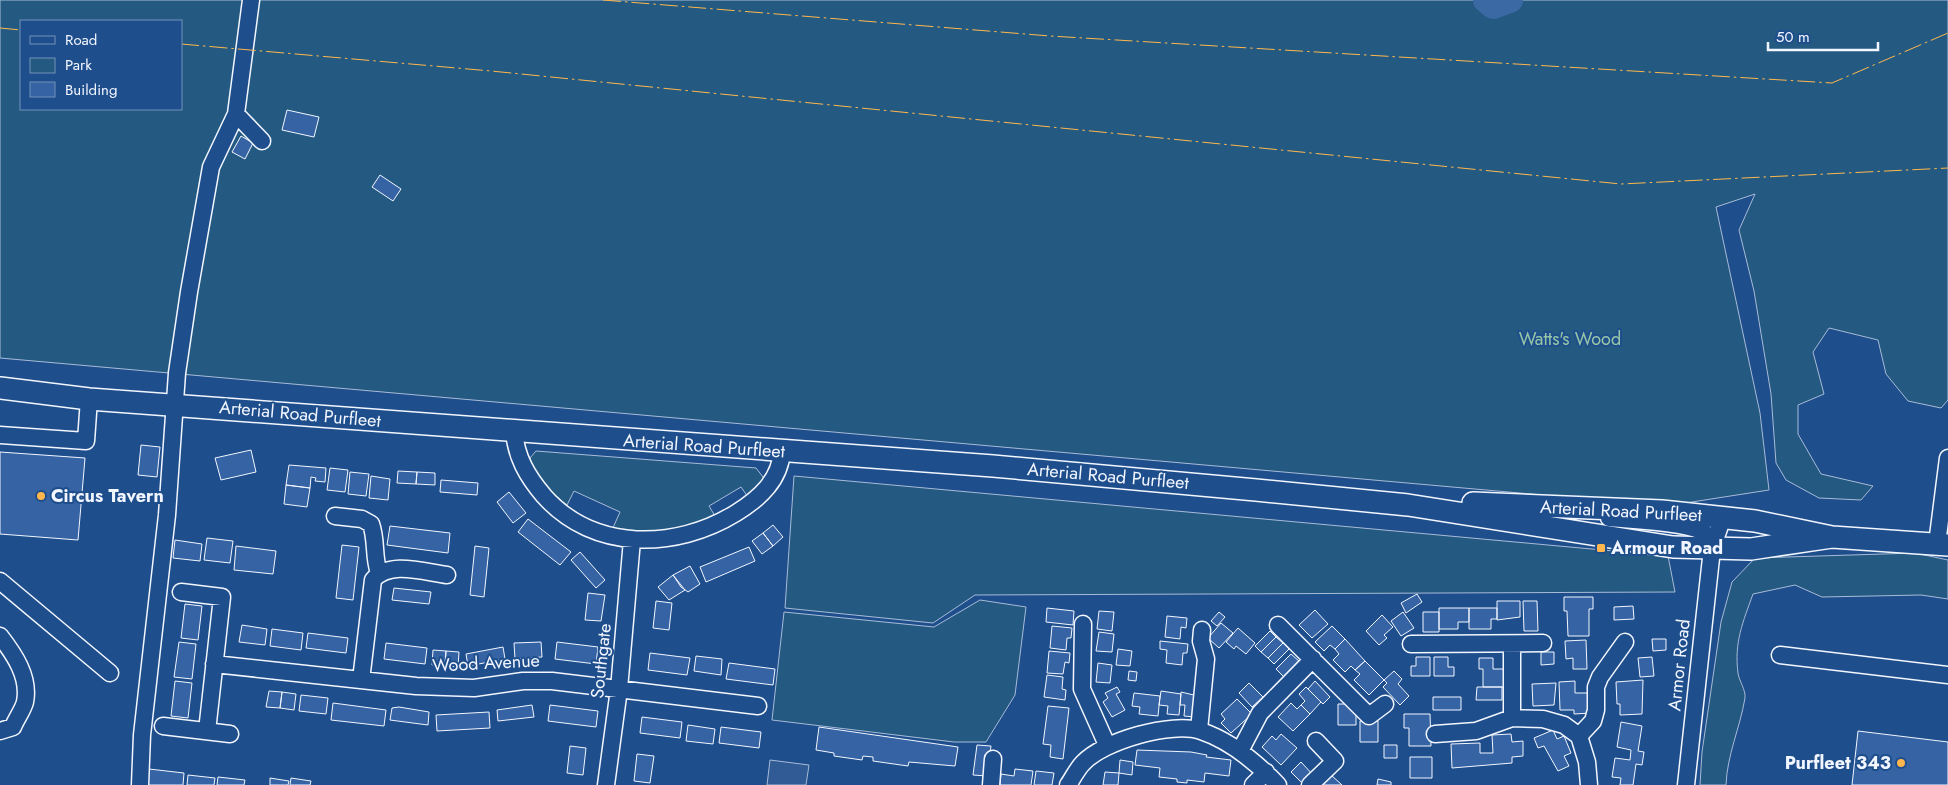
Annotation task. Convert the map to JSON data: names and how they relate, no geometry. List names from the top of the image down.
{
  "streets": {
    "main road": ["Arterial Road Purfleet"],
    "street": ["Southgate", "Wood Avenue", "Armor Road"]
  },
  "crossings": [
    ["Arterial Road Purfleet", "Armor Road"],
    ["Southgate", "Wood Avenue"]
  ],
  "parks": ["Watts's Wood"],
  "places": {
    "other": ["Circus Tavern", "Purfleet 343"],
    "transit": ["Armour Road"]
  },
  "legend": ["Road", "Park", "Building"],
  "scale_bar": "50 m"
}
